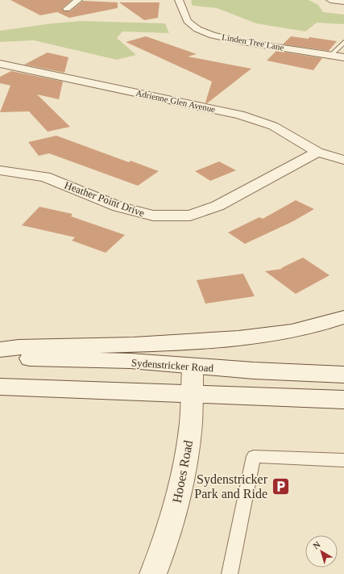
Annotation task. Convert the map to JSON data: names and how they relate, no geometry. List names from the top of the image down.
{
  "streets": {
    "street": [
      "Linden Tree Lane",
      "Adrienne Glen Avenue",
      "Heather Point Drive",
      "Sydenstricker Road",
      "Hooes Road"
    ]
  },
  "crossings": [
    ["Adrienne Glen Avenue", "Heather Point Drive"],
    ["Sydenstricker Road", "Hooes Road"]
  ],
  "places": {
    "parking": ["Sydenstricker Park and Ride"]
  },
  "north": "top left"
}
